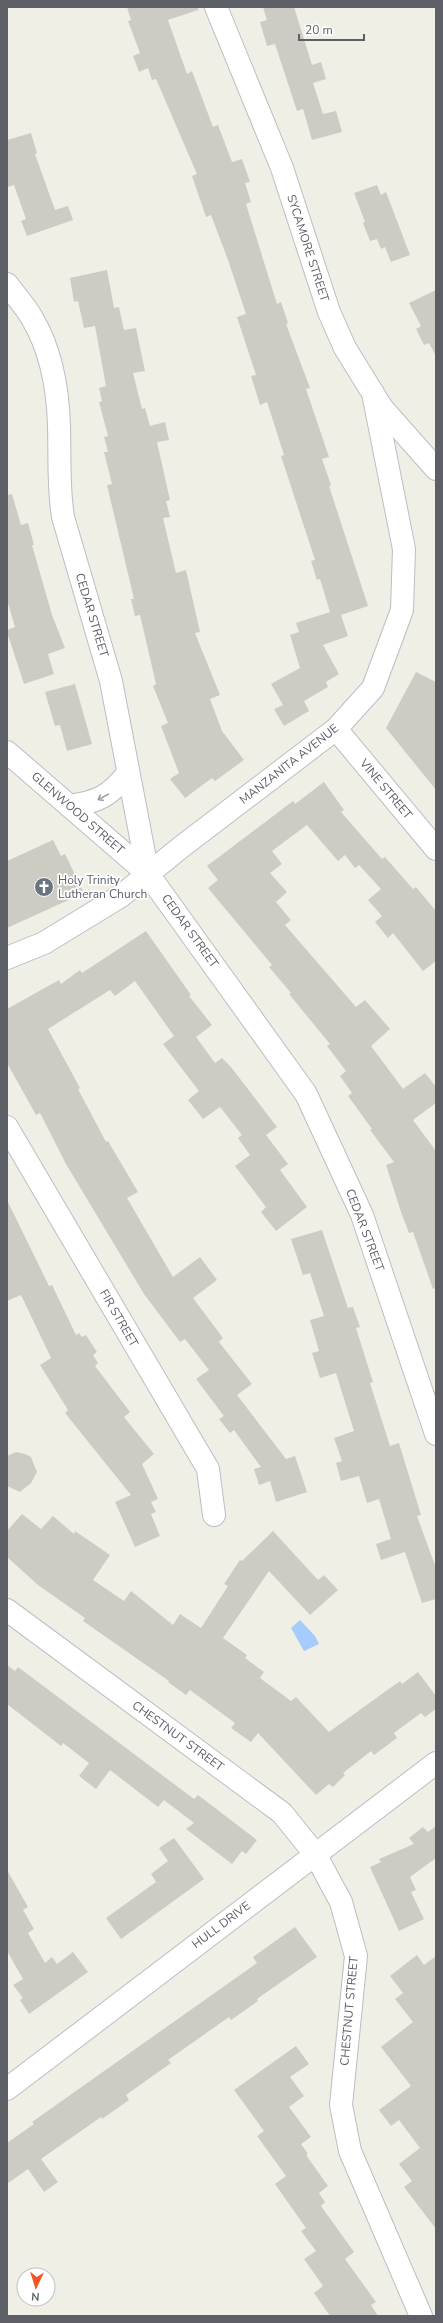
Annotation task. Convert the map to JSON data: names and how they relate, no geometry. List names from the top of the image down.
{
  "streets": {
    "street": [
      "SYCAMORE STREET",
      "CEDAR STREET",
      "MANZANITA AVENUE",
      "VINE STREET",
      "GLENWOOD STREET",
      "FIR STREET",
      "CHESTNUT STREET",
      "HULL DRIVE"
    ]
  },
  "crossings": [
    ["SYCAMORE STREET", "MANZANITA AVENUE"],
    ["CEDAR STREET", "MANZANITA AVENUE"],
    ["CEDAR STREET", "GLENWOOD STREET"],
    ["MANZANITA AVENUE", "VINE STREET"],
    ["MANZANITA AVENUE", "GLENWOOD STREET"],
    ["CHESTNUT STREET", "HULL DRIVE"]
  ],
  "places": {
    "church": ["Holy Trinity Lutheran Church"]
  },
  "scale_bar": "20 m",
  "north": "bottom"
}
